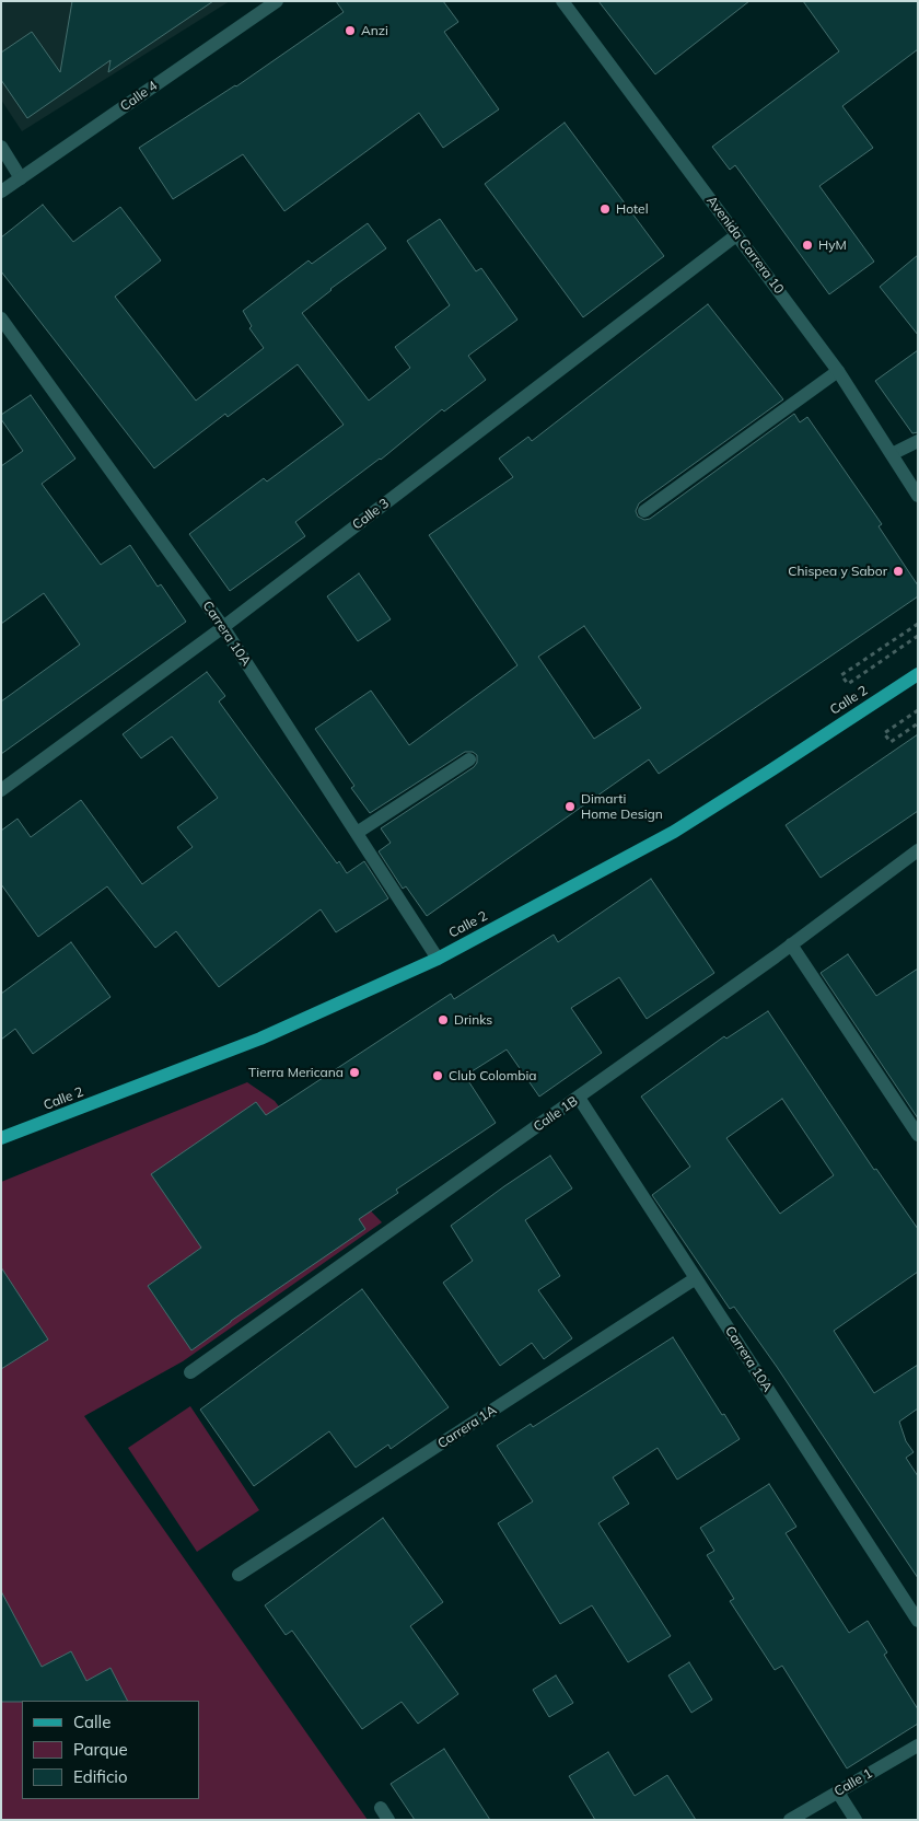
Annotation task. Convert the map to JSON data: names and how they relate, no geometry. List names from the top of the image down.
{
  "streets": {
    "main road": ["Calle 2"],
    "street": [
      "Calle 4",
      "Avenida Carrera 10",
      "Calle 3",
      "Carrera 10A",
      "Calle 1B",
      "Carrera 1A",
      "Calle 1"
    ]
  },
  "crossings": [
    ["Avenida Carrera 10", "Calle 3"],
    ["Calle 3", "Carrera 10A"],
    ["Carrera 10A", "Calle 2"],
    ["Carrera 10A", "Calle 1B"],
    ["Carrera 10A", "Carrera 1A"]
  ],
  "places": [
    "Anzi",
    "Hotel",
    "HyM",
    "Chispea y Sabor",
    "Dimarti Home Design",
    "Drinks",
    "Tierra Mericana",
    "Club Colombia"
  ],
  "legend": ["Calle", "Parque", "Edificio"]
}
